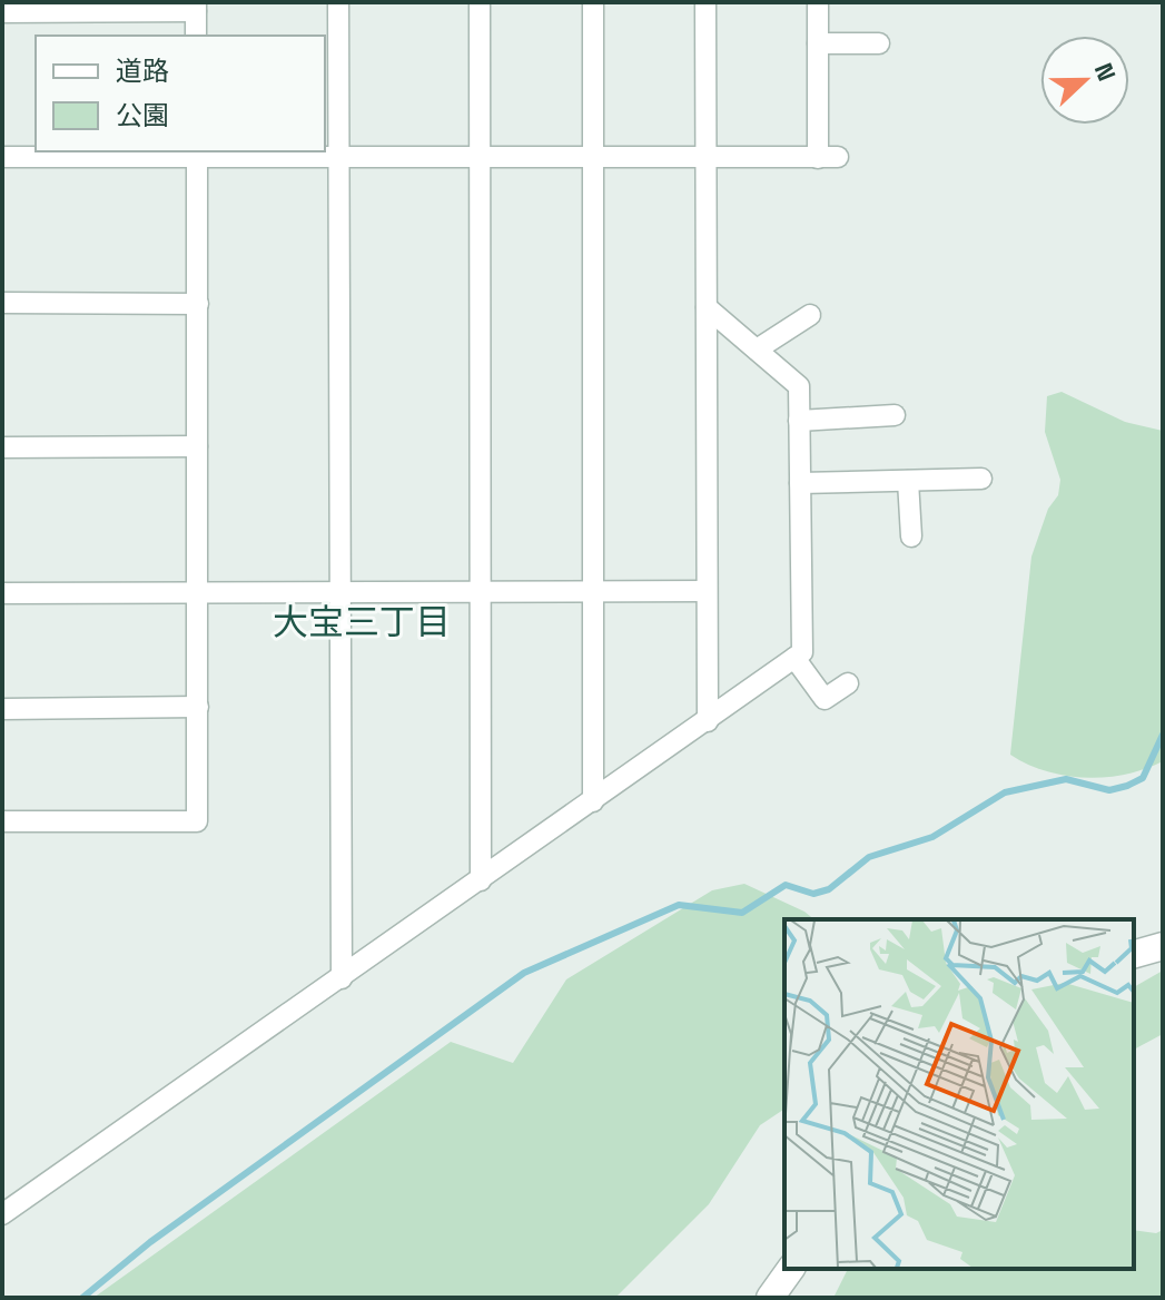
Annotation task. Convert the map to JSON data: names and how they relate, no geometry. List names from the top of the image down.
{
  "districts": ["大宝三丁目"],
  "legend": ["道路", "公園"],
  "north": "right"
}
